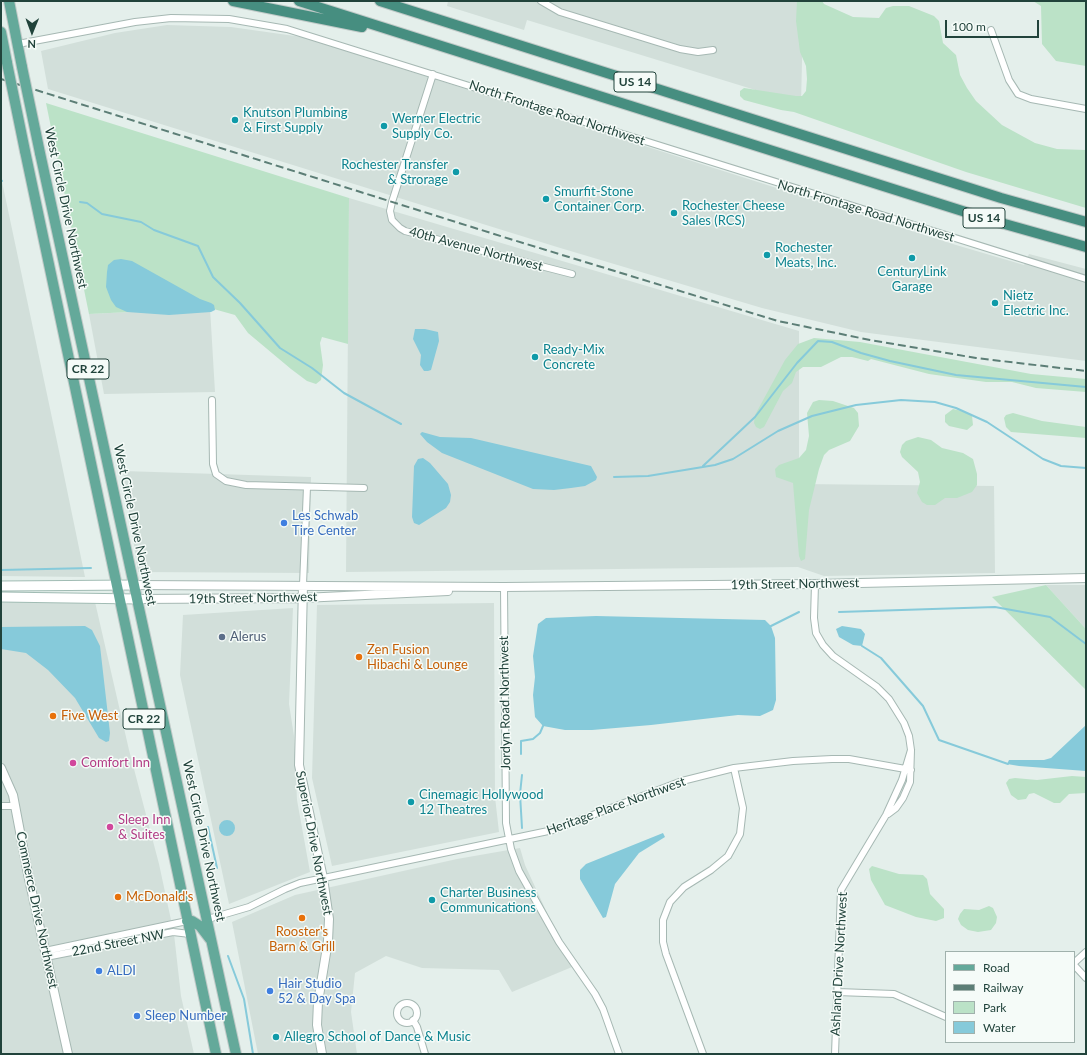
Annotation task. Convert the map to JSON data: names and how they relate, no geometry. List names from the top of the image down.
{
  "streets": {
    "highway": ["US 14"],
    "main road": ["West Circle Drive Northwest", "CR 22", "19th Street Northwest"],
    "street": [
      "North Frontage Road Northwest",
      "40th Avenue Northwest",
      "Jordyn Road Northwest",
      "Heritage Place Northwest",
      "Superior Drive Northwest",
      "Commerce Drive Northwest",
      "22nd Street NW",
      "Ashland Drive Northwest"
    ]
  },
  "crossings": [
    ["North Frontage Road Northwest", "West Circle Drive Northwest"],
    ["North Frontage Road Northwest", "40th Avenue Northwest"],
    ["West Circle Drive Northwest", "19th Street Northwest"],
    ["West Circle Drive Northwest", "Heritage Place Northwest"],
    ["CR 22", "19th Street Northwest"],
    ["CR 22", "22nd Street NW"],
    ["19th Street Northwest", "Jordyn Road Northwest"],
    ["19th Street Northwest", "Superior Drive Northwest"],
    ["19th Street Northwest", "Ashland Drive Northwest"],
    ["Jordyn Road Northwest", "Heritage Place Northwest"],
    ["Heritage Place Northwest", "Superior Drive Northwest"],
    ["Heritage Place Northwest", "Ashland Drive Northwest"],
    ["Commerce Drive Northwest", "22nd Street NW"]
  ],
  "places": [
    "Knutson Plumbing & First Supply",
    "Werner Electric Supply Co.",
    "Rochester Transfer & Strorage",
    "Smurfit-Stone Container Corp.",
    "Rochester Cheese Sales (RCS)",
    "Rochester Meats, Inc.",
    "CenturyLink Garage",
    "Nietz Electric Inc.",
    "Ready-Mix Concrete",
    "Les Schwab Tire Center",
    "Alerus",
    "Zen Fusion Hibachi & Lounge",
    "Five West",
    "Comfort Inn",
    "Cinemagic Hollywood 12 Theatres",
    "Sleep Inn & Suites",
    "McDonald's",
    "Charter Business Communications",
    "Rooster's Barn & Grill",
    "ALDI",
    "Hair Studio 52 & Day Spa",
    "Sleep Number",
    "Allegro School of Dance & Music"
  ],
  "legend": [
    "Road",
    "Railway",
    "Park",
    "Water"
  ],
  "scale_bar": "100 m",
  "north": "bottom"
}
